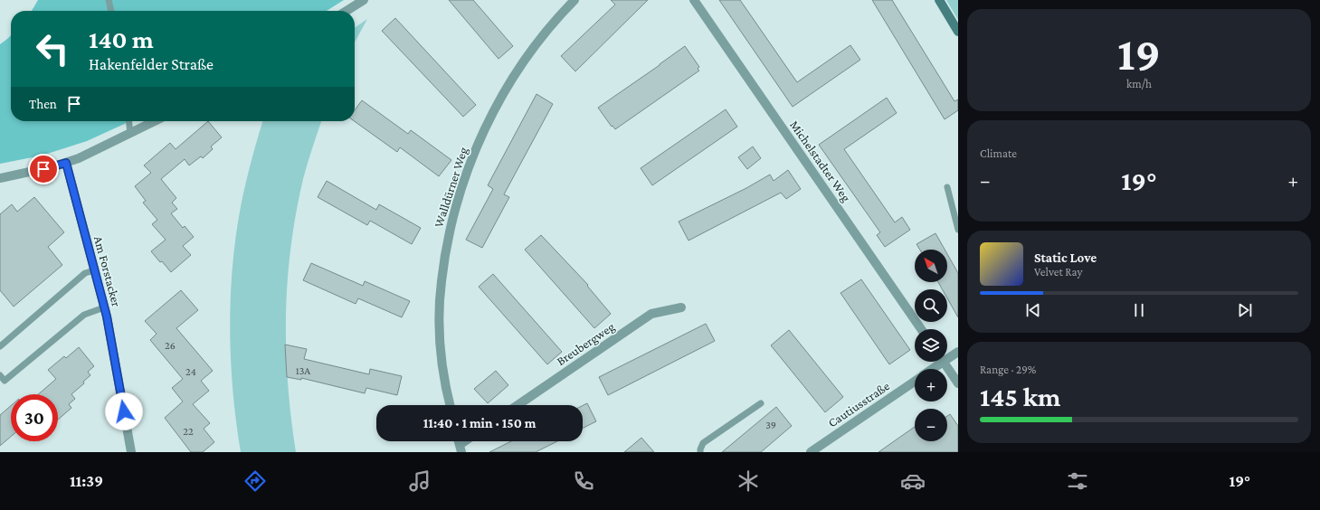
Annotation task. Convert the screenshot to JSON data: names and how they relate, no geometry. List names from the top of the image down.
{
  "streets": {
    "street": [
      "Michelstadter Weg",
      "Walldürner Weg",
      "Am Forstacker",
      "Breubergweg",
      "Cautiusstraße"
    ]
  },
  "house_numbers": [
    "26",
    "13A",
    "24",
    "39",
    "22"
  ],
  "north": "top left",
  "page": {
    "tile": [
      ["19", "km/h"],
      "Climate",
      ["Range · 29%", "145 km"]
    ],
    "turn": ["140 m", "Hakenfelder Straße"],
    "then": "Then",
    "heat": ["−", "19°", "+"],
    "song": ["Static Love", "Velvet Ray"],
    "map_buttons": ["+", "−"],
    "limit": "30",
    "trip": "11:40 · 1 min · 150 m",
    "tabs": ["11:39", "19°"]
  }
}
